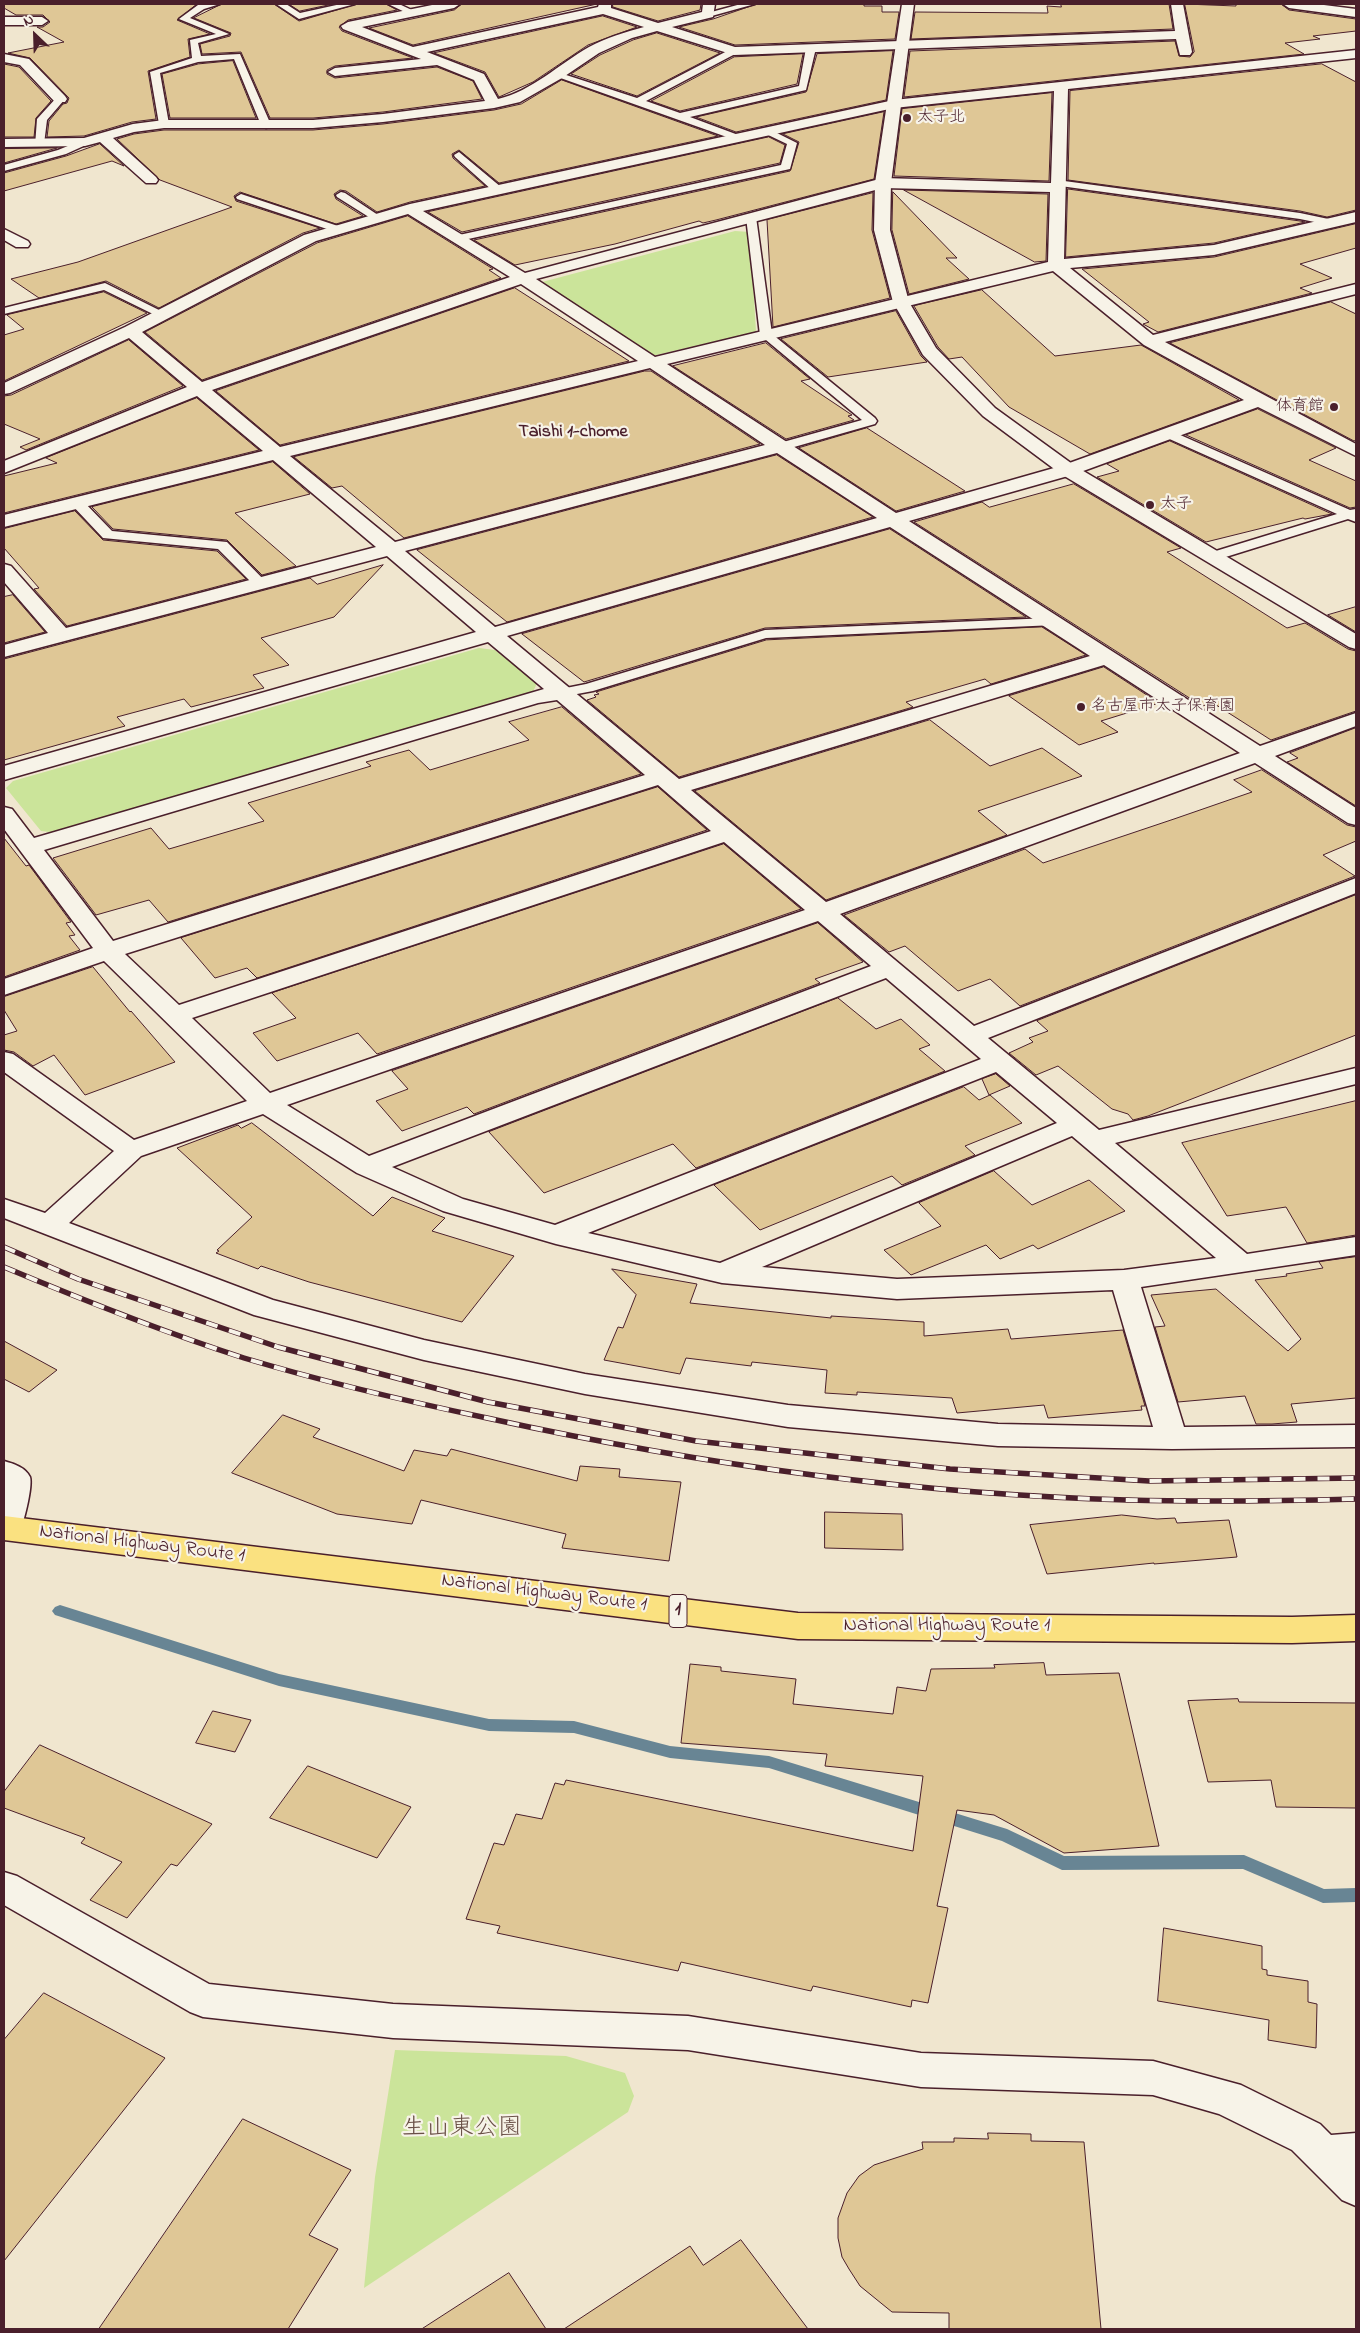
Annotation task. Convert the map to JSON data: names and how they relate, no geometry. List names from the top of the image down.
{
  "streets": {
    "highway": ["National Highway Route 1", "1"]
  },
  "districts": ["Taishi 1-chome"],
  "parks": ["生山東公園"],
  "places": [
    "太子北",
    "体育館",
    "太子",
    "名古屋市太子保育園"
  ],
  "north": "top left"
}
